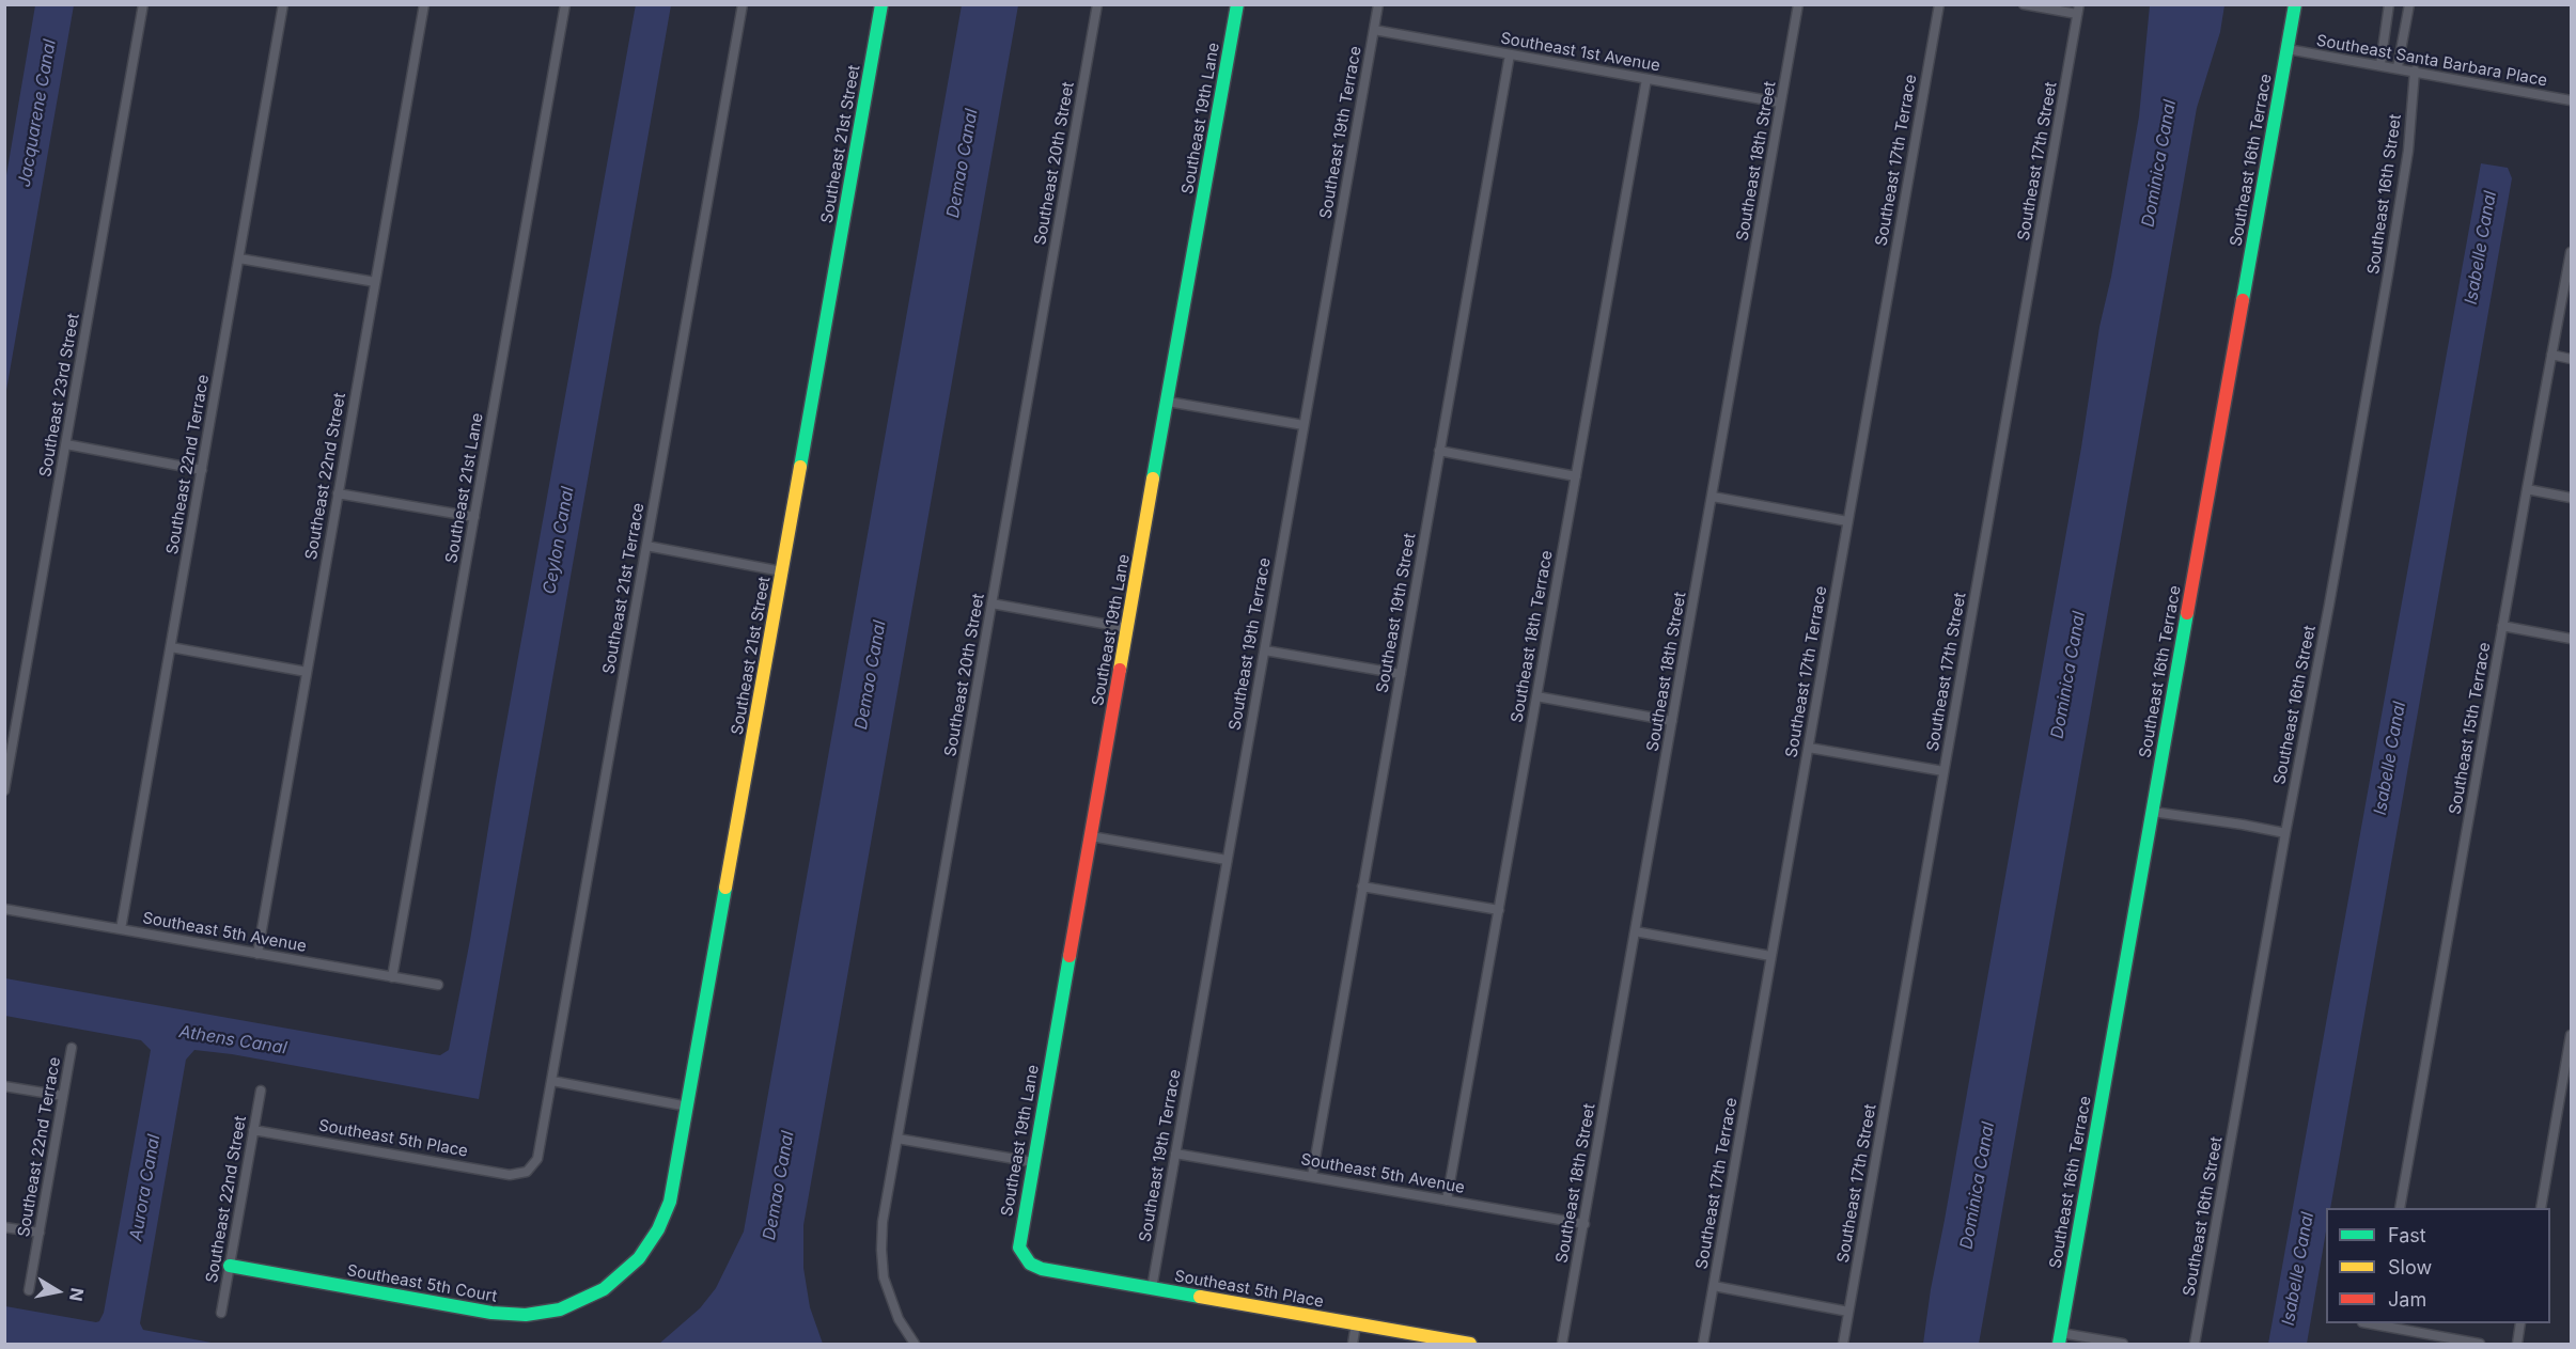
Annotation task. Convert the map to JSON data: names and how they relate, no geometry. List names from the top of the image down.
{
  "streets": {
    "street": [
      "Southeast 1st Avenue",
      "Southeast Santa Barbara Place",
      "Southeast 19th Lane",
      "Southeast 19th Terrace",
      "Southeast 21st Street",
      "Southeast 17th Terrace",
      "Southeast 16th Terrace",
      "Southeast 18th Street",
      "Southeast 17th Street",
      "Southeast 20th Street",
      "Southeast 16th Street",
      "Southeast 23rd Street",
      "Southeast 22nd Terrace",
      "Southeast 22nd Street",
      "Southeast 21st Lane",
      "Southeast 21st Terrace",
      "Southeast 19th Street",
      "Southeast 18th Terrace",
      "Southeast 15th Terrace",
      "Southeast 5th Avenue",
      "Southeast 5th Place",
      "Southeast 5th Court"
    ]
  },
  "crossings": [
    ["Southeast 1st Avenue", "Southeast 19th Terrace"],
    ["Southeast 1st Avenue", "Southeast 18th Street"],
    ["Southeast 1st Avenue", "Southeast 19th Street"],
    ["Southeast 1st Avenue", "Southeast 18th Terrace"],
    ["Southeast Santa Barbara Place", "Southeast 16th Terrace"],
    ["Southeast Santa Barbara Place", "Southeast 16th Street"],
    ["Southeast 19th Lane", "Southeast 5th Place"],
    ["Southeast 19th Terrace", "Southeast 5th Avenue"],
    ["Southeast 19th Terrace", "Southeast 5th Place"],
    ["Southeast 21st Street", "Southeast 5th Court"],
    ["Southeast 18th Street", "Southeast 5th Avenue"],
    ["Southeast 22nd Terrace", "Southeast 5th Avenue"],
    ["Southeast 22nd Street", "Southeast 5th Avenue"],
    ["Southeast 22nd Street", "Southeast 5th Place"],
    ["Southeast 22nd Street", "Southeast 5th Court"],
    ["Southeast 21st Lane", "Southeast 5th Avenue"],
    ["Southeast 21st Terrace", "Southeast 5th Place"],
    ["Southeast 19th Street", "Southeast 5th Avenue"],
    ["Southeast 18th Terrace", "Southeast 5th Avenue"]
  ],
  "water": [
    "Jacquarene Canal",
    "Demao Canal",
    "Dominica Canal",
    "Isabelle Canal",
    "Ceylon Canal",
    "Athens Canal",
    "Aurora Canal"
  ],
  "legend": ["Fast", "Slow", "Jam"],
  "north": "right"
}
